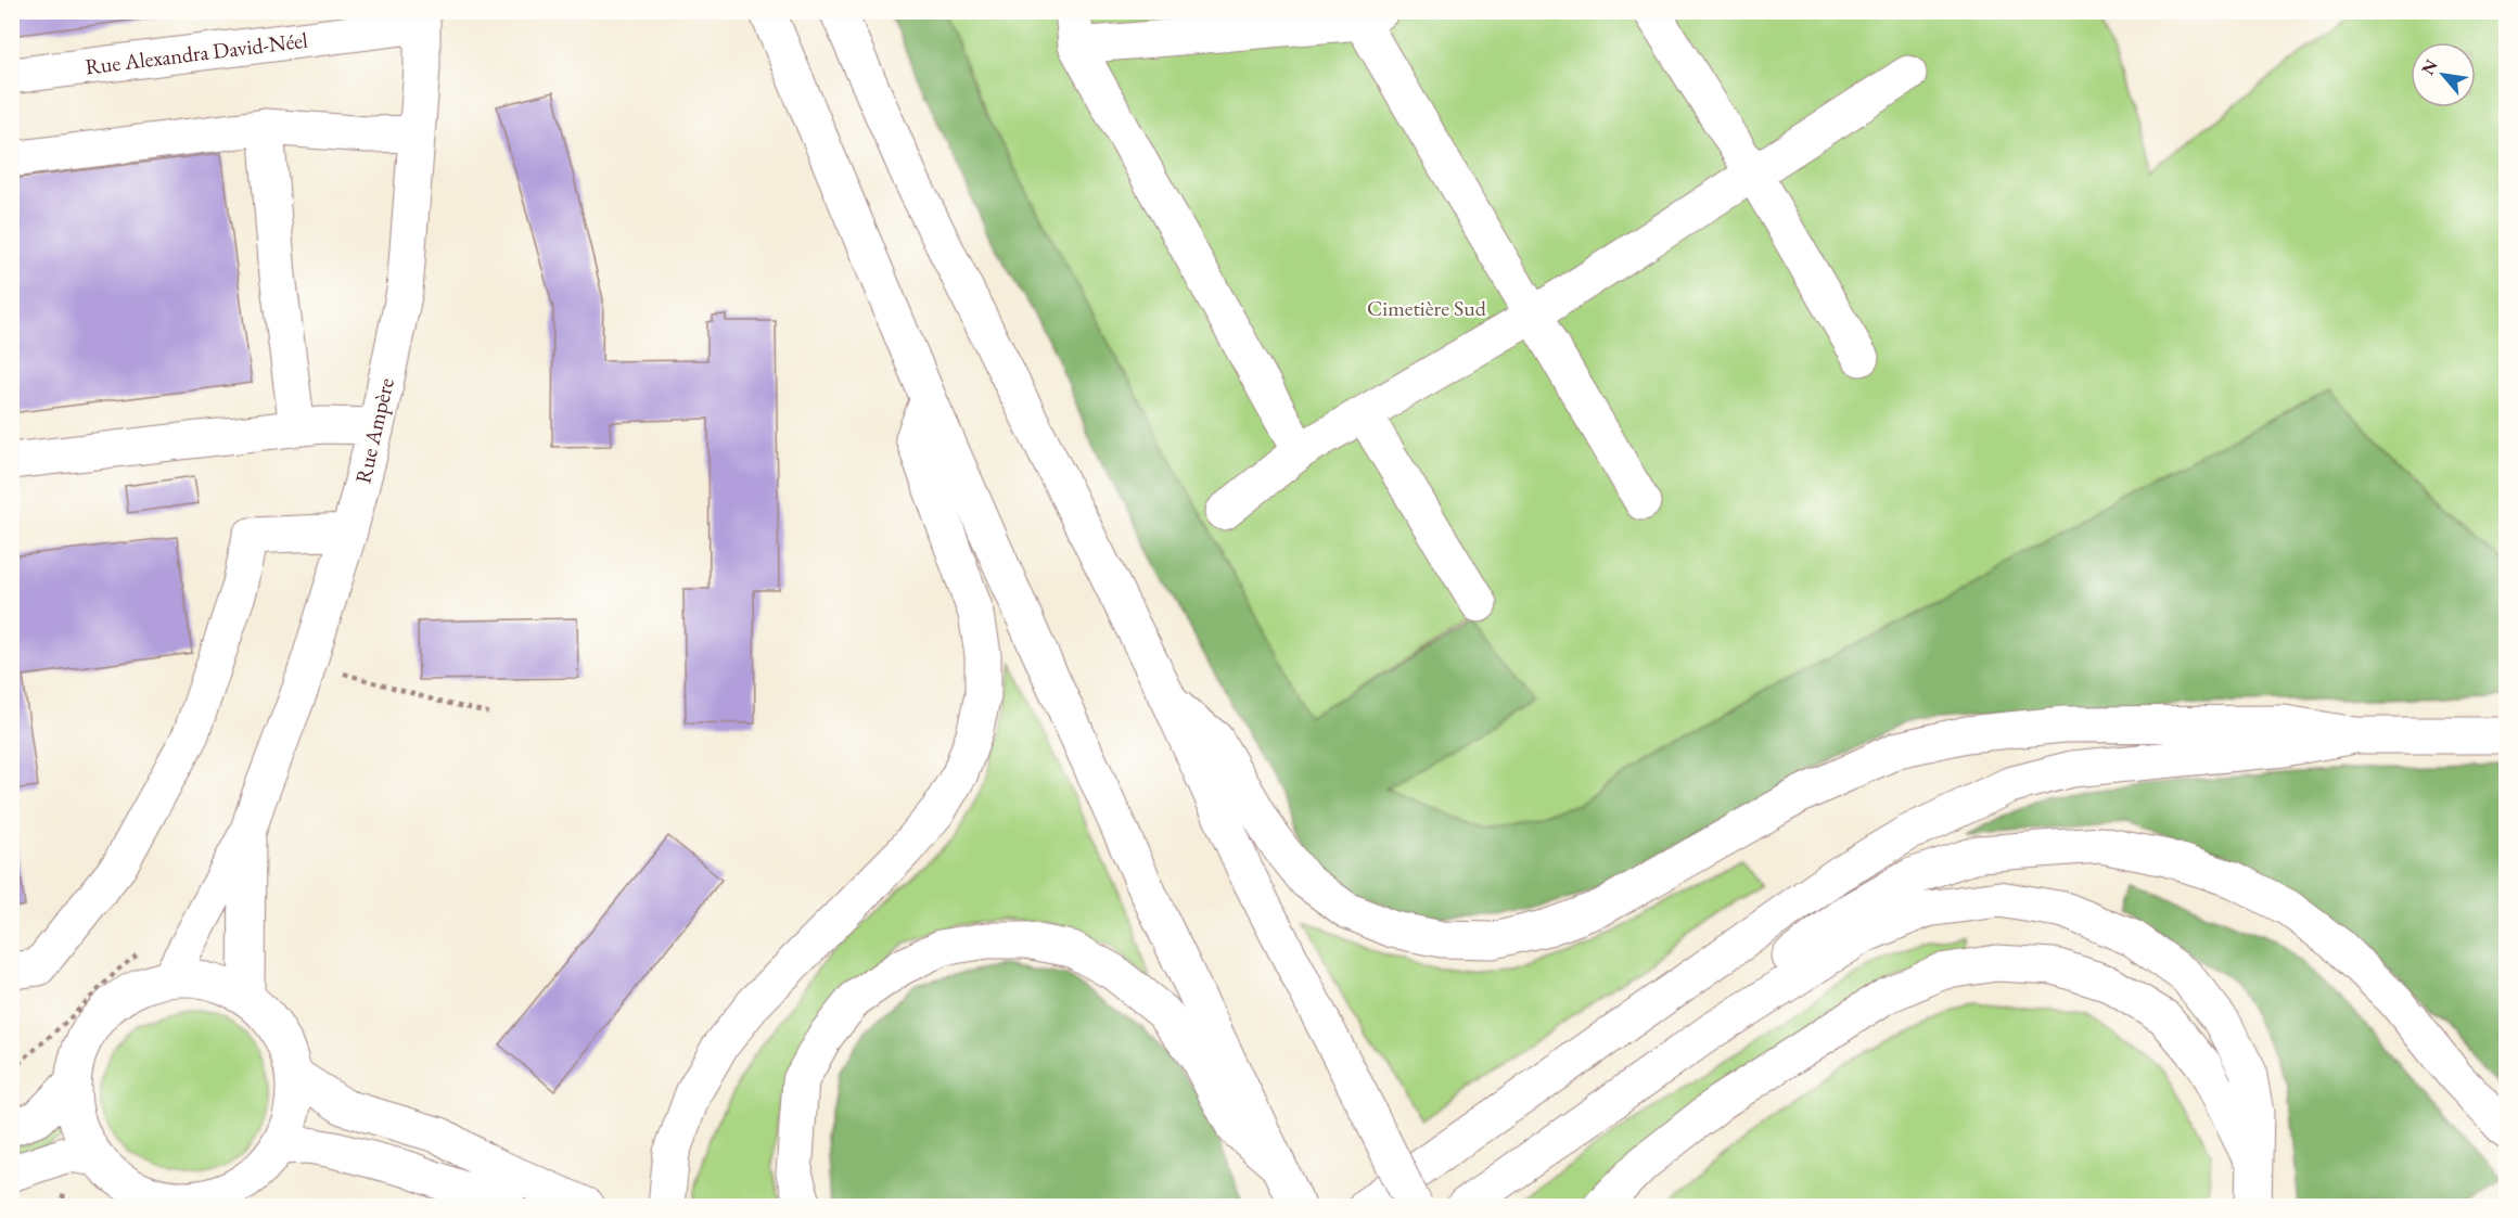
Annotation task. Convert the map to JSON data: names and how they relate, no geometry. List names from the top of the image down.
{
  "streets": {
    "main road": ["Rue Alexandra David-Néel", "Rue Ampère"]
  },
  "crossings": [
    ["Rue Alexandra David-Néel", "Rue Ampère"]
  ],
  "parks": ["Cimetière Sud"],
  "north": "top left"
}
